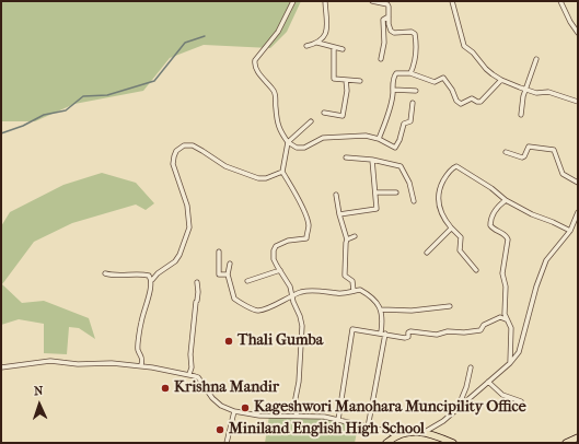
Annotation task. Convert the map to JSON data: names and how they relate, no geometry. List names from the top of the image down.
{
  "places": [
    "Thali Gumba",
    "Krishna Mandir",
    "Kageshwori Manohara Muncipility Office",
    "Miniland English High School"
  ],
  "north": "top"
}
